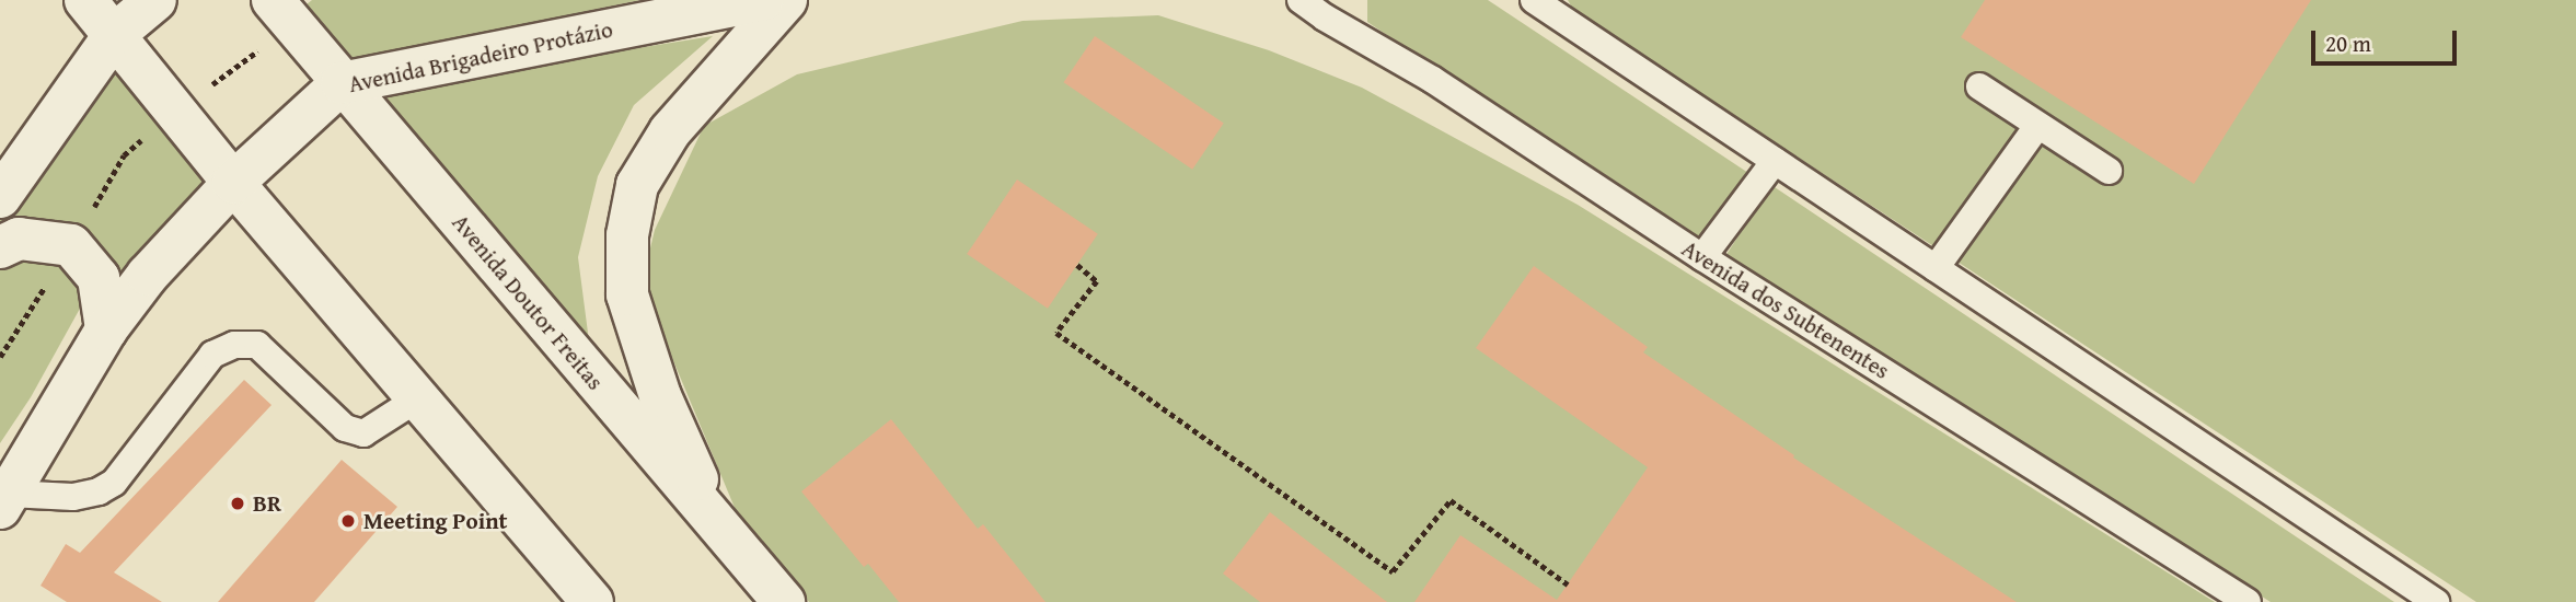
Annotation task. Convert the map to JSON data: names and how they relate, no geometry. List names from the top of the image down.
{
  "streets": {
    "main road": ["Avenida Brigadeiro Protázio", "Avenida Doutor Freitas"],
    "lane": ["Avenida dos Subtenentes"]
  },
  "crossings": [
    ["Avenida Brigadeiro Protázio", "Avenida Doutor Freitas"]
  ],
  "places": ["BR", "Meeting Point"],
  "scale_bar": "20 m"
}
